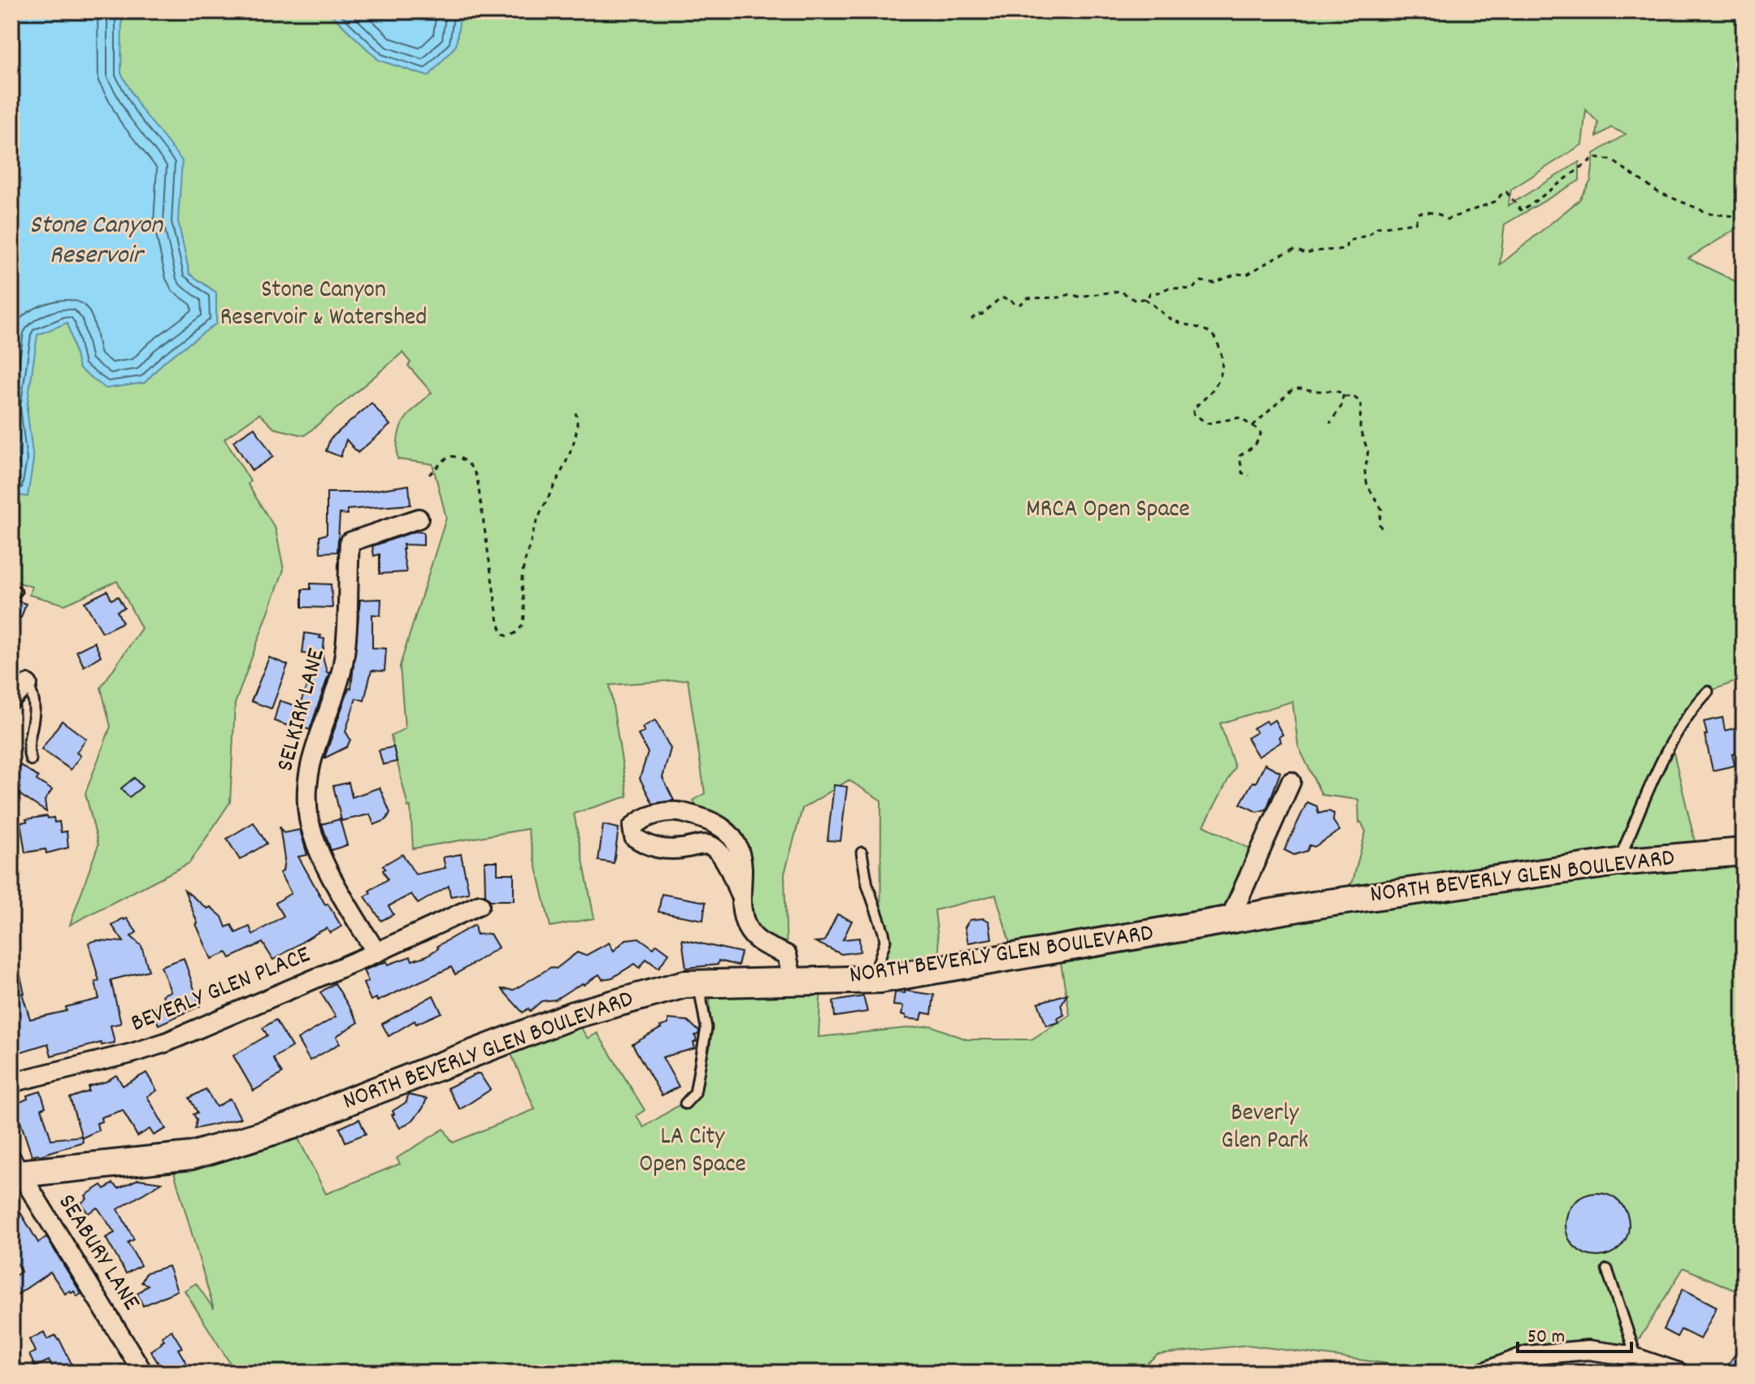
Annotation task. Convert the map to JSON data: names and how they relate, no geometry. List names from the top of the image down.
{
  "streets": {
    "main road": ["NORTH BEVERLY GLEN BOULEVARD"],
    "street": ["SELKIRK LANE", "BEVERLY GLEN PLACE", "SEABURY LANE"]
  },
  "crossings": [
    ["SELKIRK LANE", "BEVERLY GLEN PLACE"],
    ["NORTH BEVERLY GLEN BOULEVARD", "SEABURY LANE"]
  ],
  "water": ["Stone Canyon Reservoir"],
  "parks": [
    "Stone Canyon Reservoir & Watershed",
    "MRCA Open Space",
    "Beverly Glen Park",
    "LA City Open Space"
  ],
  "scale_bar": "50 m"
}
